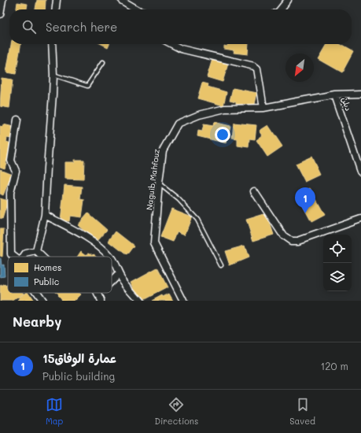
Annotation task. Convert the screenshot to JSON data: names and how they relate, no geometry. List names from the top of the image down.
{
  "streets": {
    "street": ["دبلن", "Naguib Mahfouz"]
  },
  "crossings": [
    ["دبلن", "Naguib Mahfouz"]
  ],
  "legend": ["Homes", "Public"],
  "north": "bottom left",
  "page": {
    "search": "Search here",
    "pins": "1",
    "heading": "Nearby",
    "list": [
      {
        "mark": "1",
        "name": "عمارة الوفاق15",
        "note": "Public building",
        "value": "120 m"
      }
    ],
    "nav": ["Map", "Directions", "Saved"]
  }
}
